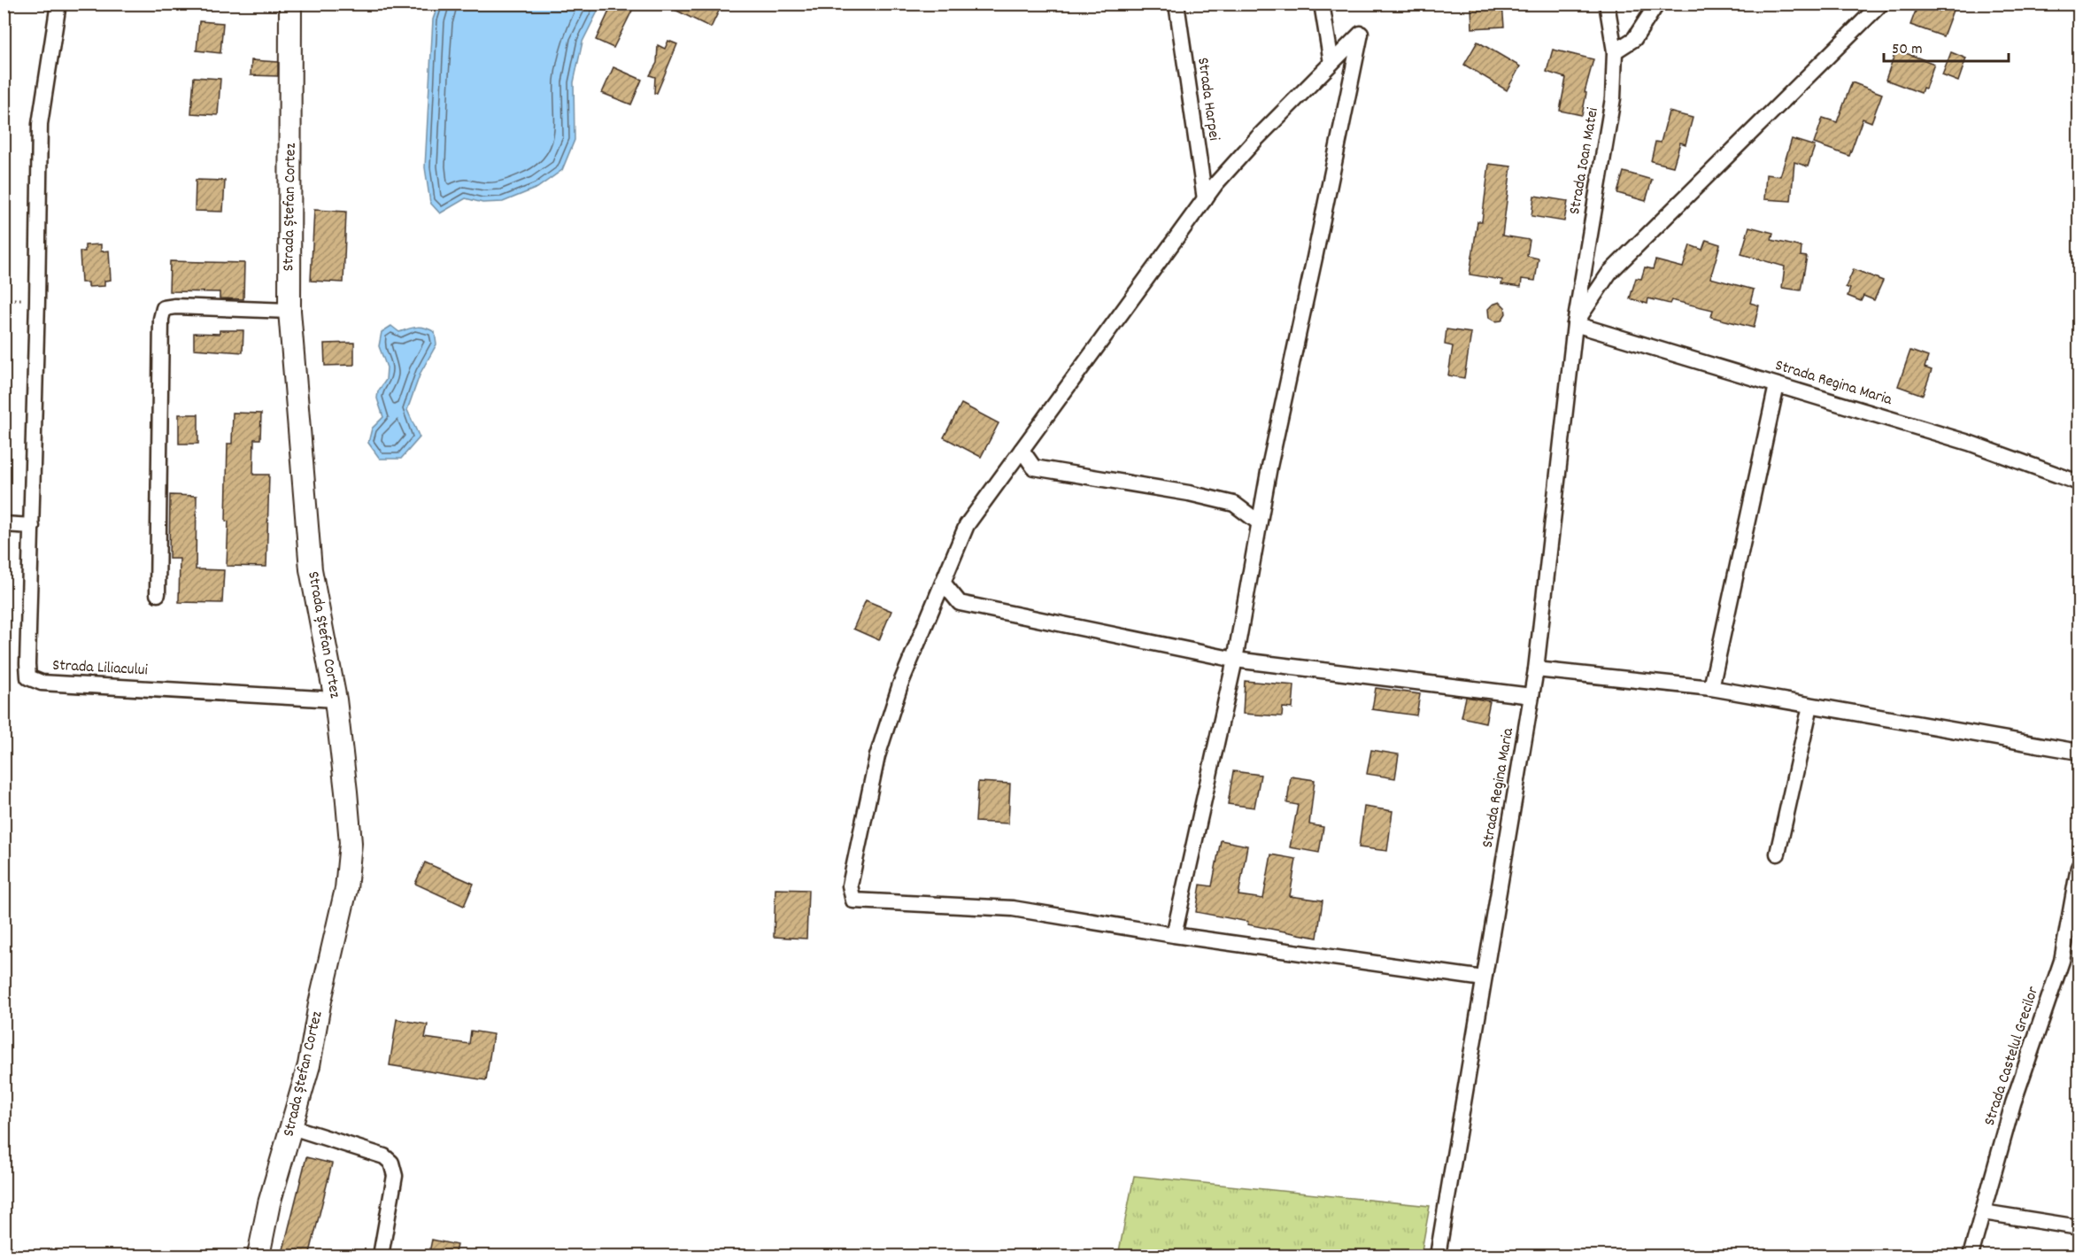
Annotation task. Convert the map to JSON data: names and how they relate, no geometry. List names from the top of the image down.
{
  "streets": {
    "street": [
      "Strada Harpei",
      "Strada Ioan Matei",
      "Strada Ștefan Cortez",
      "Strada Regina Maria",
      "Strada Liliacului",
      "Strada Castelul Grecilor"
    ]
  },
  "crossings": [
    ["Strada Ioan Matei", "Strada Regina Maria"],
    ["Strada Ștefan Cortez", "Strada Liliacului"]
  ],
  "scale_bar": "50 m"
}
